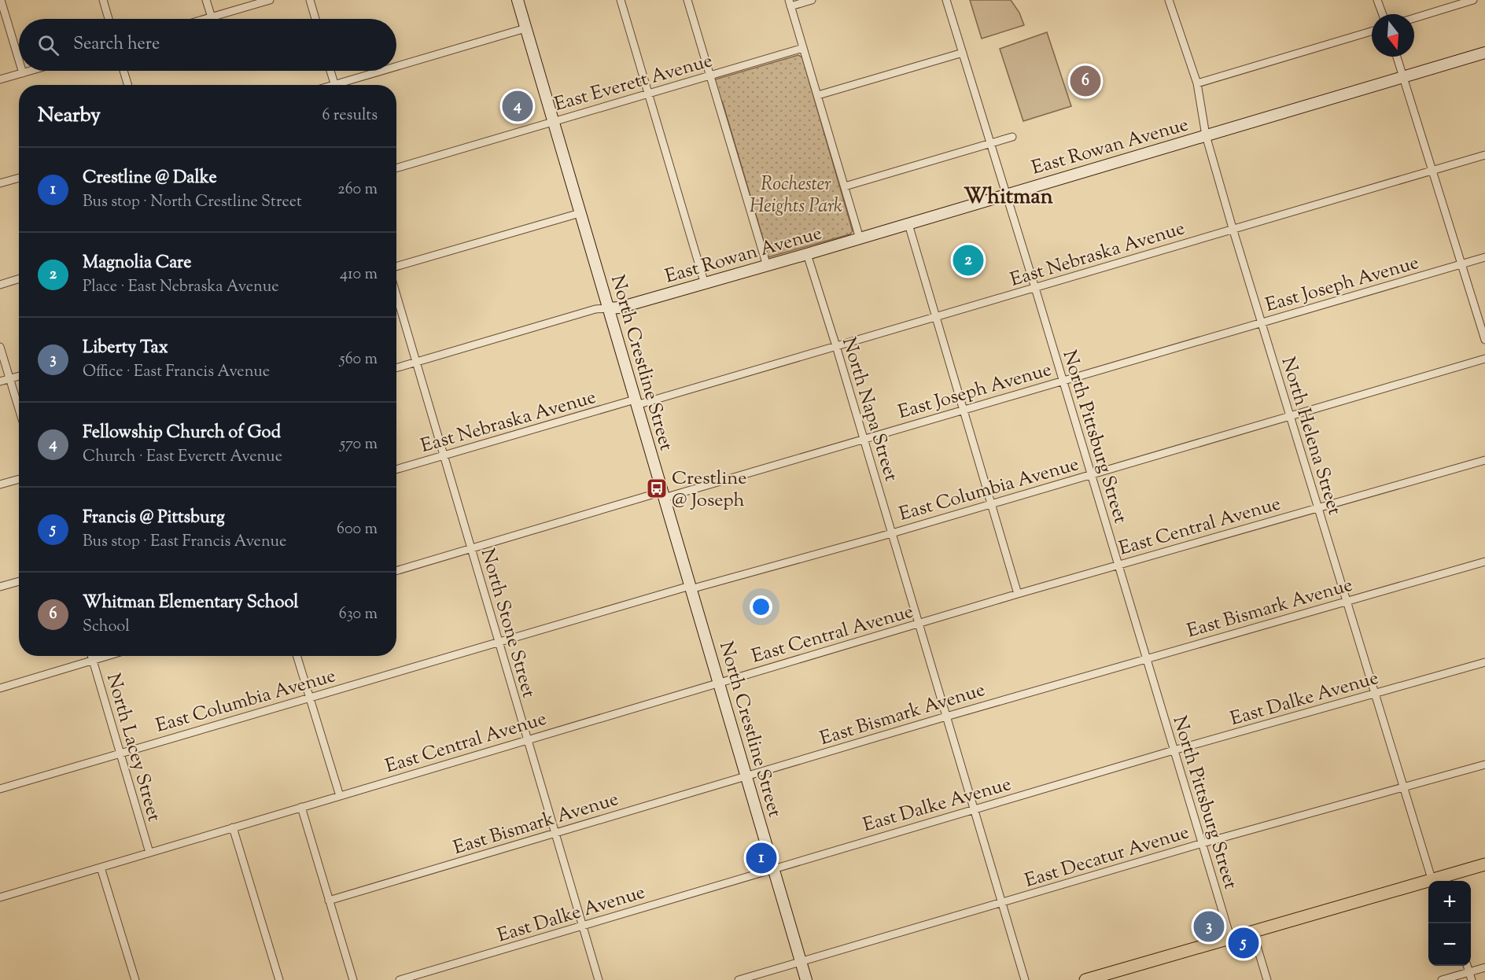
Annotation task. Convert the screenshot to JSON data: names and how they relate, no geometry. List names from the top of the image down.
{
  "streets": {
    "main road": ["East Rowan Avenue", "North Crestline Street"],
    "street": [
      "East Everett Avenue",
      "East Nebraska Avenue",
      "East Joseph Avenue",
      "North Napa Street",
      "North Helena Street",
      "North Pittsburg Street",
      "East Columbia Avenue",
      "East Central Avenue",
      "East Bismark Avenue",
      "North Stone Street",
      "East Dalke Avenue",
      "North Lacey Street",
      "East Decatur Avenue"
    ]
  },
  "crossings": [
    ["East Everett Avenue", "North Crestline Street"],
    ["East Rowan Avenue", "North Crestline Street"],
    ["East Rowan Avenue", "North Napa Street"],
    ["East Rowan Avenue", "North Helena Street"],
    ["East Rowan Avenue", "North Pittsburg Street"],
    ["East Rowan Avenue", "North Stone Street"],
    ["East Nebraska Avenue", "North Crestline Street"],
    ["East Nebraska Avenue", "North Napa Street"],
    ["East Nebraska Avenue", "North Helena Street"],
    ["East Nebraska Avenue", "North Pittsburg Street"],
    ["East Nebraska Avenue", "North Stone Street"],
    ["East Joseph Avenue", "North Crestline Street"],
    ["East Joseph Avenue", "North Napa Street"],
    ["East Joseph Avenue", "North Helena Street"],
    ["East Joseph Avenue", "North Pittsburg Street"],
    ["East Joseph Avenue", "North Stone Street"],
    ["North Crestline Street", "East Columbia Avenue"],
    ["North Crestline Street", "East Central Avenue"],
    ["North Crestline Street", "East Bismark Avenue"],
    ["North Crestline Street", "East Dalke Avenue"],
    ["North Crestline Street", "East Decatur Avenue"],
    ["North Napa Street", "East Columbia Avenue"],
    ["North Napa Street", "East Central Avenue"],
    ["North Napa Street", "East Bismark Avenue"],
    ["North Napa Street", "East Dalke Avenue"],
    ["North Napa Street", "East Decatur Avenue"],
    ["North Helena Street", "East Columbia Avenue"],
    ["North Helena Street", "East Central Avenue"],
    ["North Helena Street", "East Bismark Avenue"],
    ["North Helena Street", "East Dalke Avenue"],
    ["North Helena Street", "East Decatur Avenue"],
    ["North Pittsburg Street", "East Columbia Avenue"],
    ["North Pittsburg Street", "East Central Avenue"],
    ["North Pittsburg Street", "East Bismark Avenue"],
    ["North Pittsburg Street", "East Dalke Avenue"],
    ["North Pittsburg Street", "East Decatur Avenue"],
    ["East Columbia Avenue", "North Stone Street"],
    ["East Columbia Avenue", "North Lacey Street"],
    ["East Central Avenue", "North Stone Street"],
    ["East Central Avenue", "North Lacey Street"],
    ["East Bismark Avenue", "North Stone Street"],
    ["North Stone Street", "East Dalke Avenue"]
  ],
  "districts": ["Whitman"],
  "parks": ["Rochester Heights Park"],
  "places": {
    "bus stop": ["Crestline @ Joseph"]
  },
  "north": "bottom",
  "page": {
    "search": "Search here",
    "pins": [
      "6",
      "4",
      "2",
      "1",
      "3",
      "5"
    ],
    "heading": ["Nearby", "6 results"],
    "list": [
      {
        "mark": "1",
        "name": "Crestline @ Dalke",
        "note": "Bus stop · North Crestline Street",
        "value": "260 m"
      },
      {
        "mark": "2",
        "name": "Magnolia Care",
        "note": "Place · East Nebraska Avenue",
        "value": "410 m"
      },
      {
        "mark": "3",
        "name": "Liberty Tax",
        "note": "Office · East Francis Avenue",
        "value": "560 m"
      },
      {
        "mark": "4",
        "name": "Fellowship Church of God",
        "note": "Church · East Everett Avenue",
        "value": "570 m"
      },
      {
        "mark": "5",
        "name": "Francis @ Pittsburg",
        "note": "Bus stop · East Francis Avenue",
        "value": "600 m"
      },
      {
        "mark": "6",
        "name": "Whitman Elementary School",
        "note": "School",
        "value": "630 m"
      }
    ],
    "map_buttons": ["+", "−"]
  }
}
